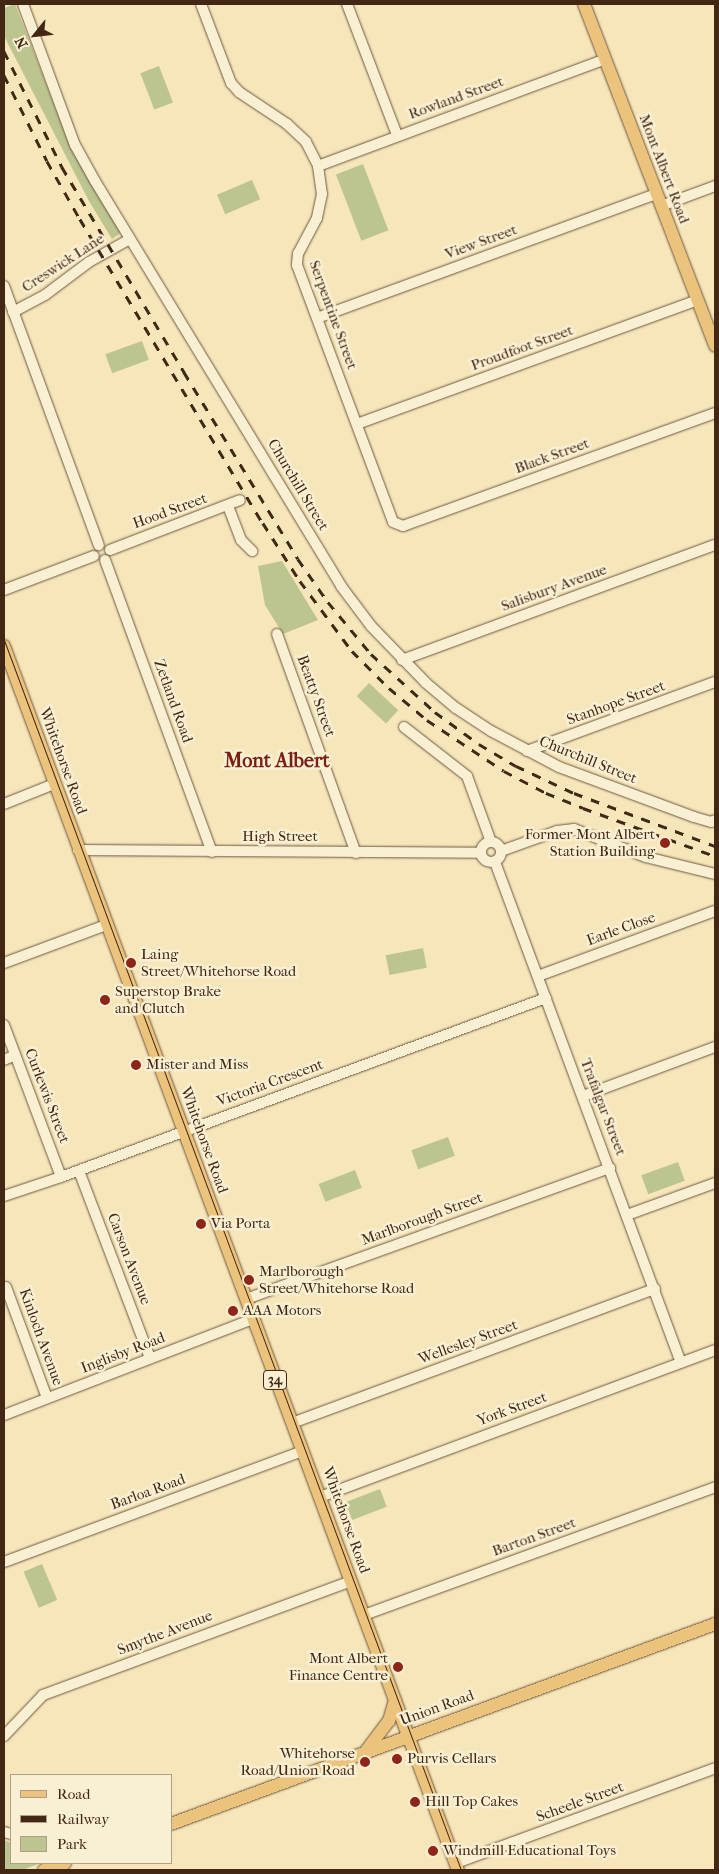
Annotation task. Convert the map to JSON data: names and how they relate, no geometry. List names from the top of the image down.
{
  "streets": {
    "main road": [
      "Mont Albert Road",
      "Whitehorse Road",
      "34",
      "Union Road"
    ],
    "street": [
      "Rowland Street",
      "View Street",
      "Creswick Lane",
      "Serpentine Street",
      "Proudfoot Street",
      "Black Street",
      "Churchill Street",
      "Hood Street",
      "Salisbury Avenue",
      "Beatty Street",
      "Zetland Road",
      "Stanhope Street",
      "High Street",
      "Earle Close",
      "Victoria Crescent",
      "Curlewis Street",
      "Trafalgar Street",
      "Marlborough Street",
      "Carson Avenue",
      "Kinloch Avenue",
      "Wellesley Street",
      "Inglisby Road",
      "York Street",
      "Barloa Road",
      "Barton Street",
      "Smythe Avenue",
      "Scheele Street"
    ]
  },
  "crossings": [
    ["Rowland Street", "Mont Albert Road"],
    ["Rowland Street", "Serpentine Street"],
    ["Mont Albert Road", "View Street"],
    ["Mont Albert Road", "Proudfoot Street"],
    ["View Street", "Serpentine Street"],
    ["Creswick Lane", "Churchill Street"],
    ["Serpentine Street", "Proudfoot Street"],
    ["Serpentine Street", "Black Street"],
    ["Churchill Street", "Salisbury Avenue"],
    ["Churchill Street", "Stanhope Street"],
    ["Hood Street", "Zetland Road"],
    ["Beatty Street", "High Street"],
    ["Zetland Road", "High Street"],
    ["Whitehorse Road", "High Street"],
    ["Whitehorse Road", "Victoria Crescent"],
    ["Whitehorse Road", "Marlborough Street"],
    ["Whitehorse Road", "Wellesley Street"],
    ["Whitehorse Road", "Inglisby Road"],
    ["Whitehorse Road", "York Street"],
    ["Whitehorse Road", "Barloa Road"],
    ["Whitehorse Road", "Barton Street"],
    ["Whitehorse Road", "Smythe Avenue"],
    ["Whitehorse Road", "Union Road"],
    ["Whitehorse Road", "Scheele Street"],
    ["High Street", "Trafalgar Street"],
    ["Earle Close", "Trafalgar Street"],
    ["Victoria Crescent", "Curlewis Street"],
    ["Victoria Crescent", "Trafalgar Street"],
    ["Victoria Crescent", "Carson Avenue"],
    ["Trafalgar Street", "Marlborough Street"],
    ["Trafalgar Street", "Wellesley Street"],
    ["Trafalgar Street", "York Street"],
    ["Carson Avenue", "Inglisby Road"],
    ["Kinloch Avenue", "Inglisby Road"]
  ],
  "districts": ["Mont Albert"],
  "places": [
    "Former Mont Albert Station Building",
    "Laing Street/Whitehorse Road",
    "Superstop Brake and Clutch",
    "Mister and Miss",
    "Via Porta",
    "Marlborough Street/Whitehorse Road",
    "AAA Motors",
    "Mont Albert Finance Centre",
    "Purvis Cellars",
    "Whitehorse Road/Union Road",
    "Hill Top Cakes",
    "Windmill Educational Toys"
  ],
  "legend": ["Road", "Railway", "Park"],
  "north": "bottom left"
}
